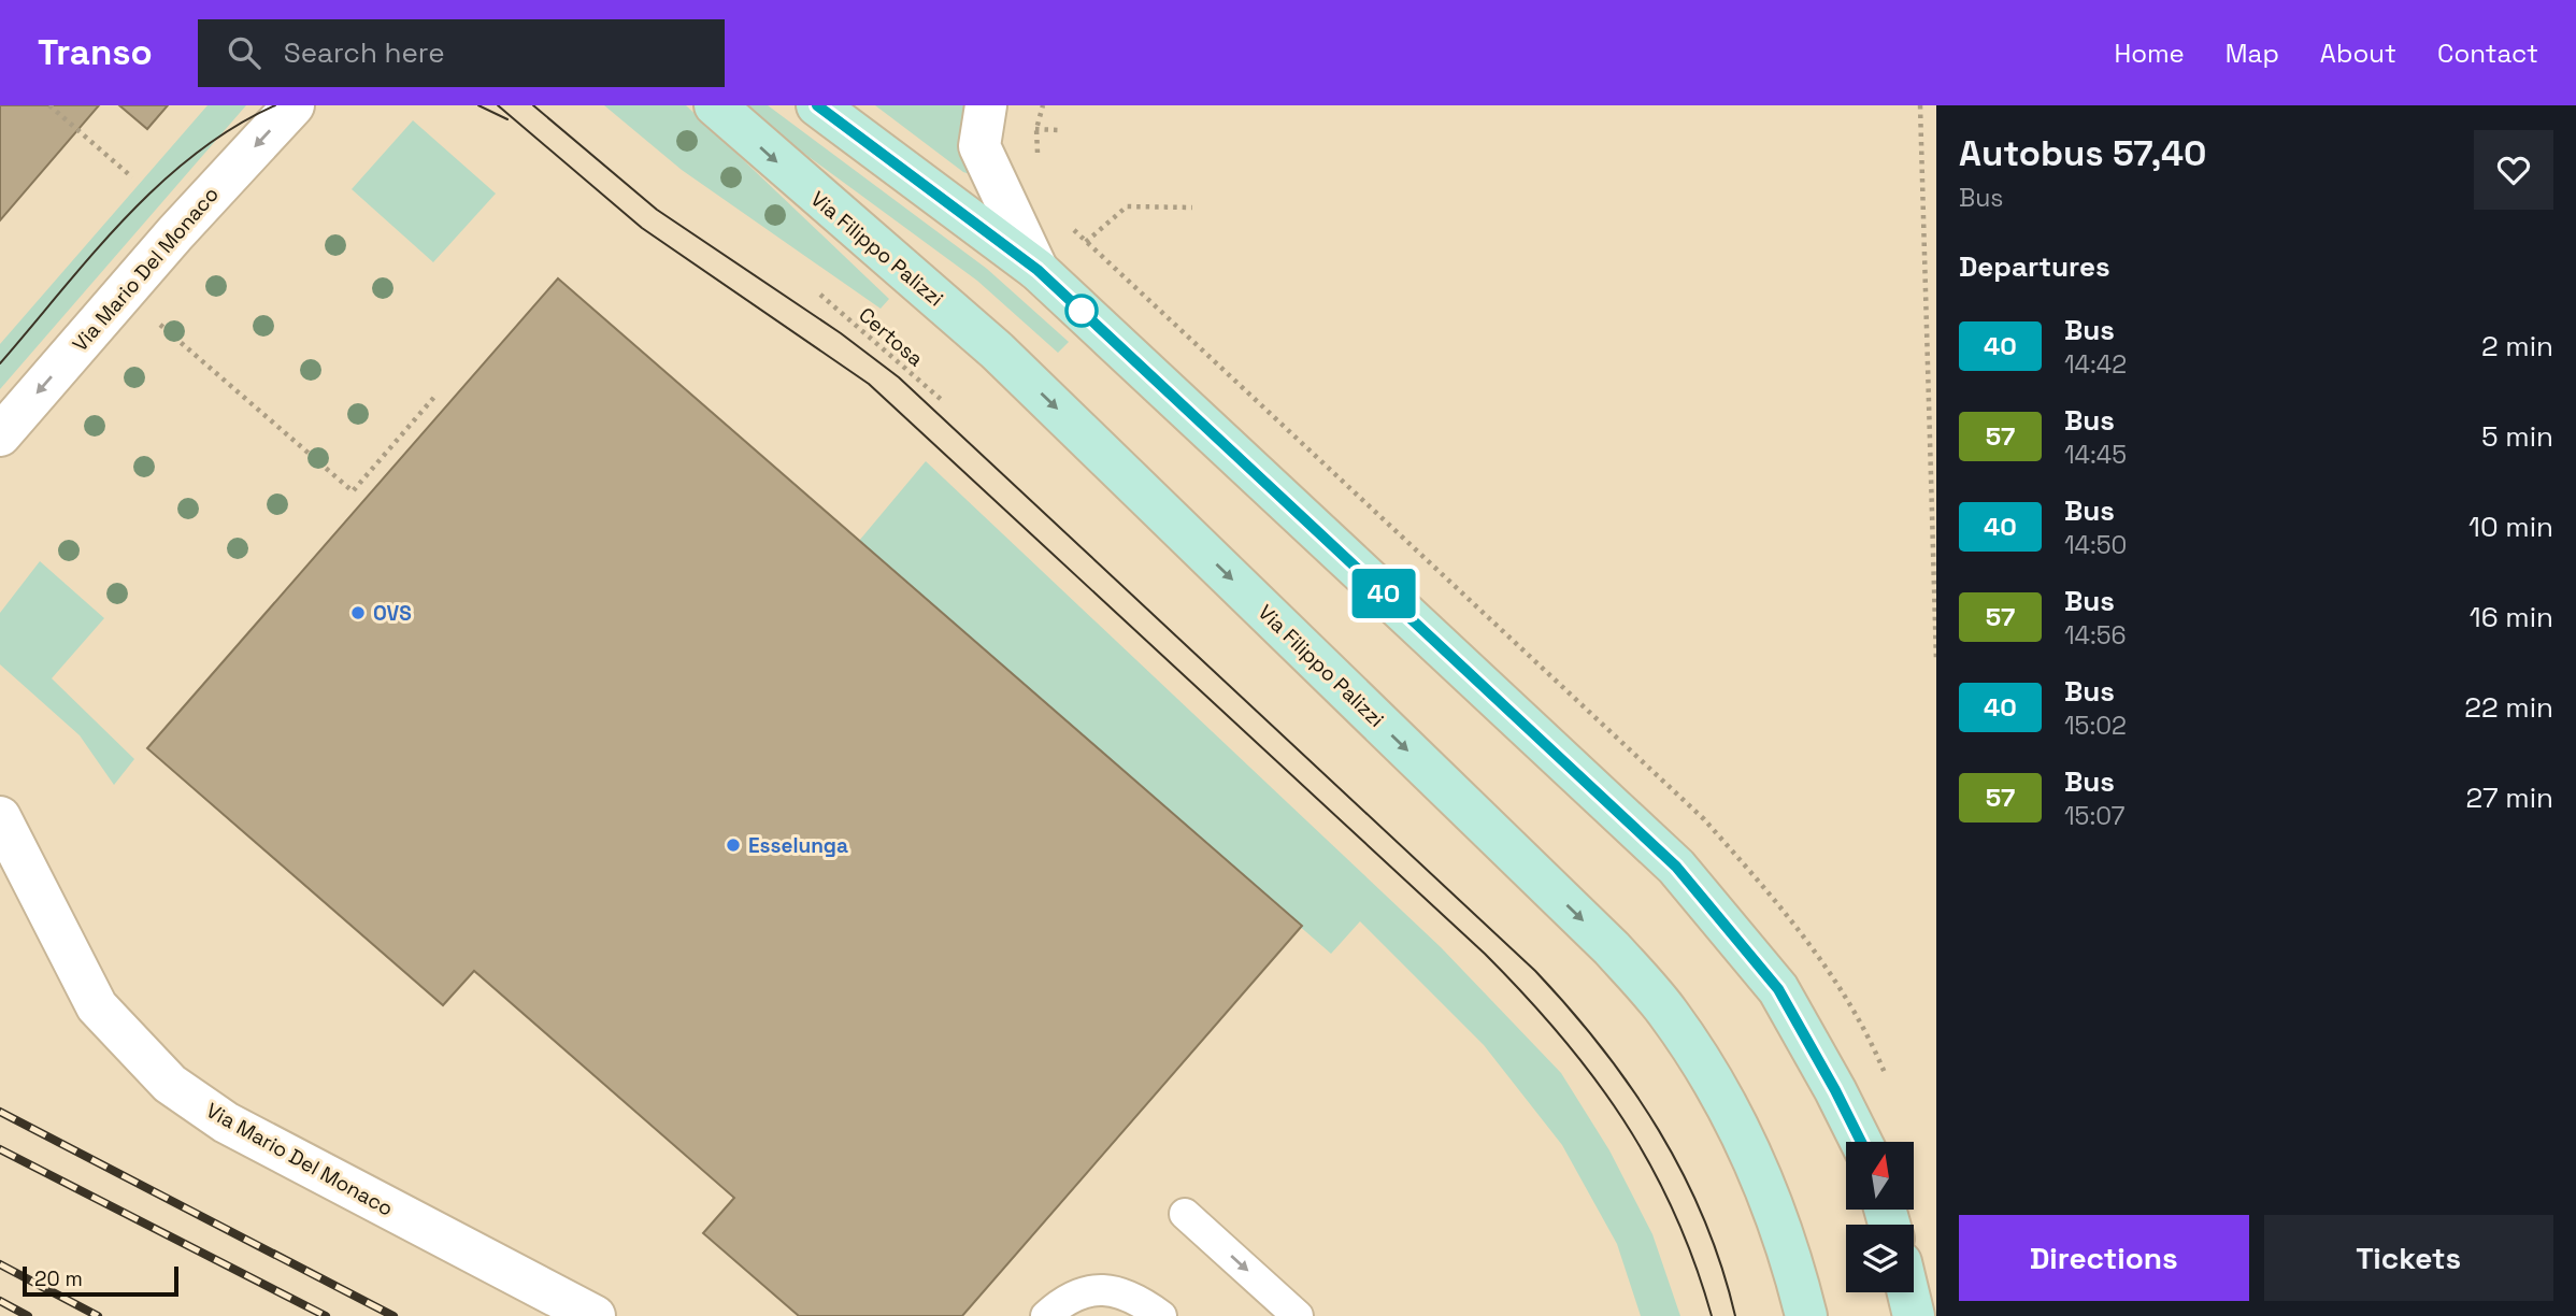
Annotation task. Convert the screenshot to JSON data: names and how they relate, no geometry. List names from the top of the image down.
{
  "streets": {
    "main road": ["Via Filippo Palizzi"],
    "street": ["Via Mario Del Monaco"],
    "path": ["Certosa"]
  },
  "one_way": ["Via Mario Del Monaco"],
  "places": ["OVS", "Esselunga"],
  "lines": ["bus line 40"],
  "scale_bar": "20 m",
  "north": "top",
  "page": {
    "header": "Transo",
    "search": "Search here",
    "nav": [
      "Home",
      "Map",
      "About",
      "Contact"
    ],
    "on_map": "40",
    "heading": [
      ["Autobus 57,40", "Bus"],
      "Departures"
    ],
    "list": [
      {
        "mark": "40",
        "name": "Bus",
        "note": "14:42",
        "value": "2 min"
      },
      {
        "mark": "57",
        "name": "Bus",
        "note": "14:45",
        "value": "5 min"
      },
      {
        "mark": "40",
        "name": "Bus",
        "note": "14:50",
        "value": "10 min"
      },
      {
        "mark": "57",
        "name": "Bus",
        "note": "14:56",
        "value": "16 min"
      },
      {
        "mark": "40",
        "name": "Bus",
        "note": "15:02",
        "value": "22 min"
      },
      {
        "mark": "57",
        "name": "Bus",
        "note": "15:07",
        "value": "27 min"
      }
    ],
    "buttons": ["Directions", "Tickets"],
    "scale": "20 m"
  }
}
